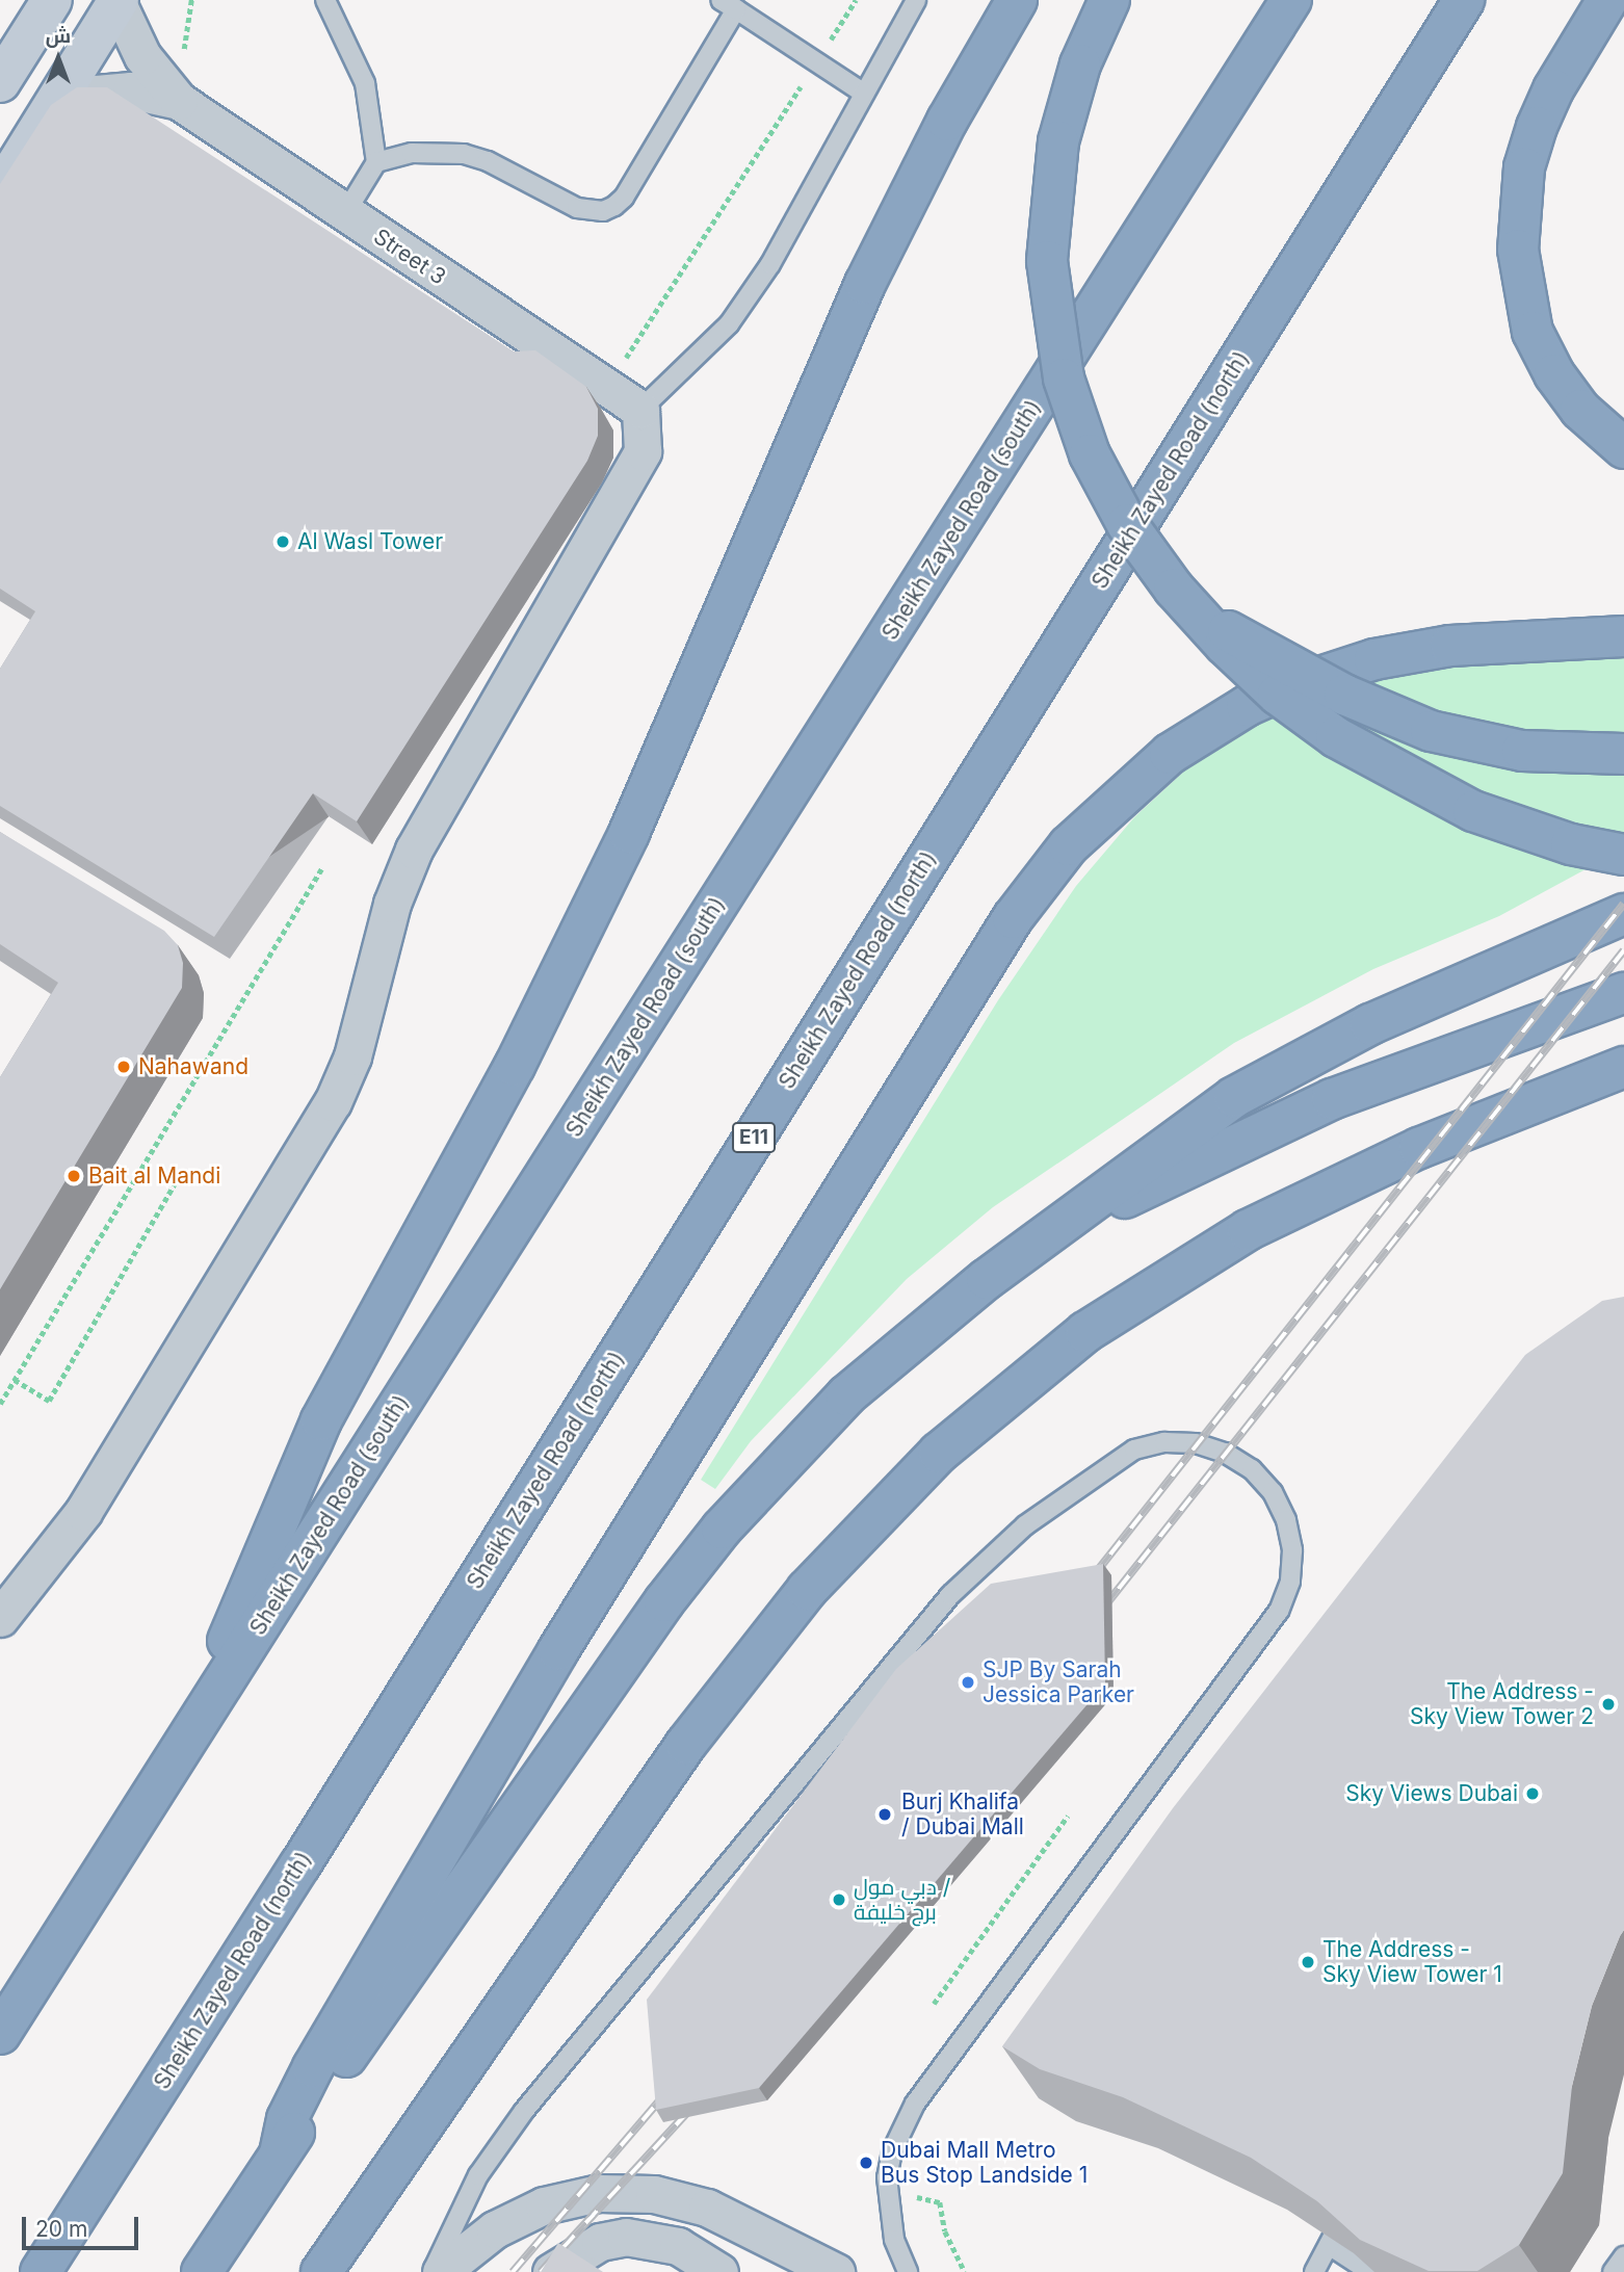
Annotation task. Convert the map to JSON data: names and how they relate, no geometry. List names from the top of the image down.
{
  "streets": {
    "highway": ["Sheikh Zayed Road (north)", "Sheikh Zayed Road (south)", "E11"],
    "street": ["Street 3"]
  },
  "places": [
    "Al Wasl Tower",
    "Nahawand",
    "Bait al Mandi",
    "SJP By Sarah Jessica Parker",
    "The Address - Sky View Tower 2",
    "Sky Views Dubai",
    "Burj Khalifa / Dubai Mall",
    "دبي مول / برج خليفة",
    "The Address - Sky View Tower 1",
    "Dubai Mall Metro Bus Stop Landside 1"
  ],
  "scale_bar": "20 m",
  "north": "top"
}
